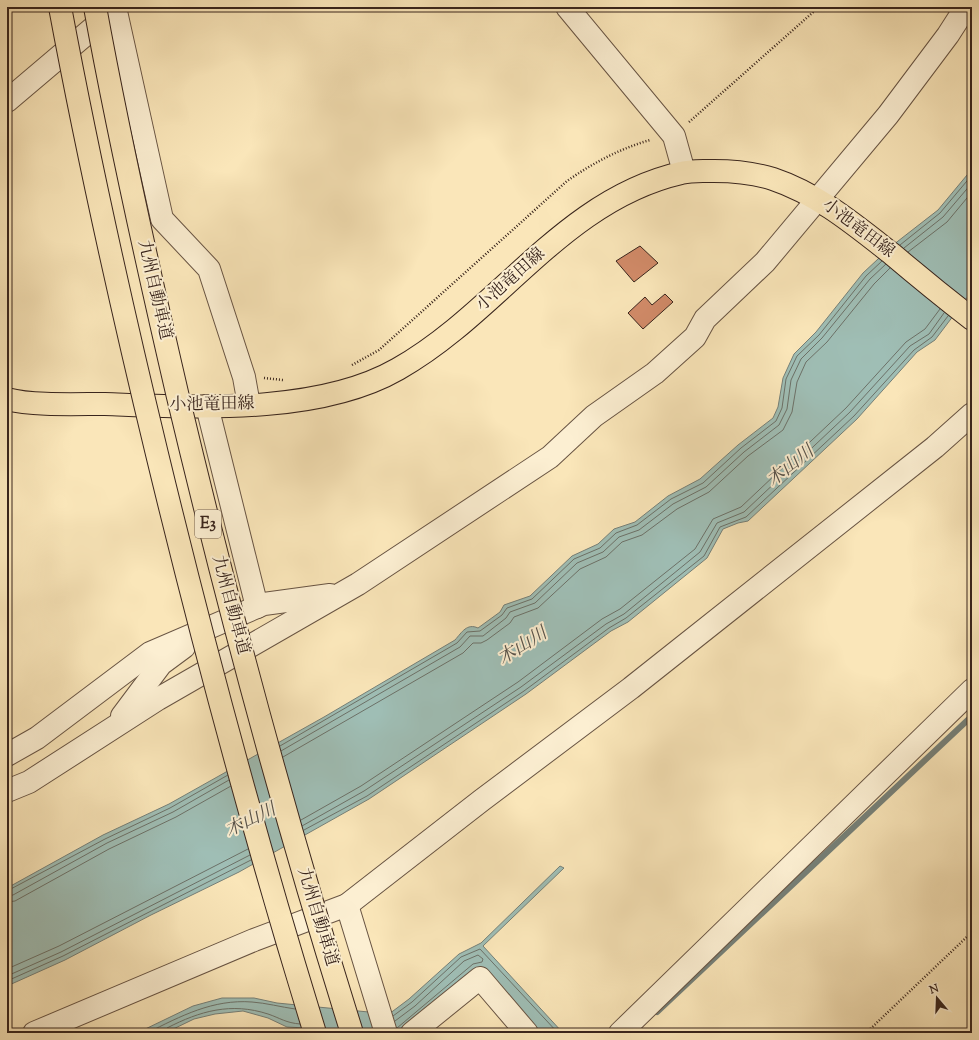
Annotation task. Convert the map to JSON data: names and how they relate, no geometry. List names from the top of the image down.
{
  "streets": {
    "main road": ["小池竜田線", "九州自動車道", "E3"]
  },
  "water": ["木山川"],
  "north": "top"
}
